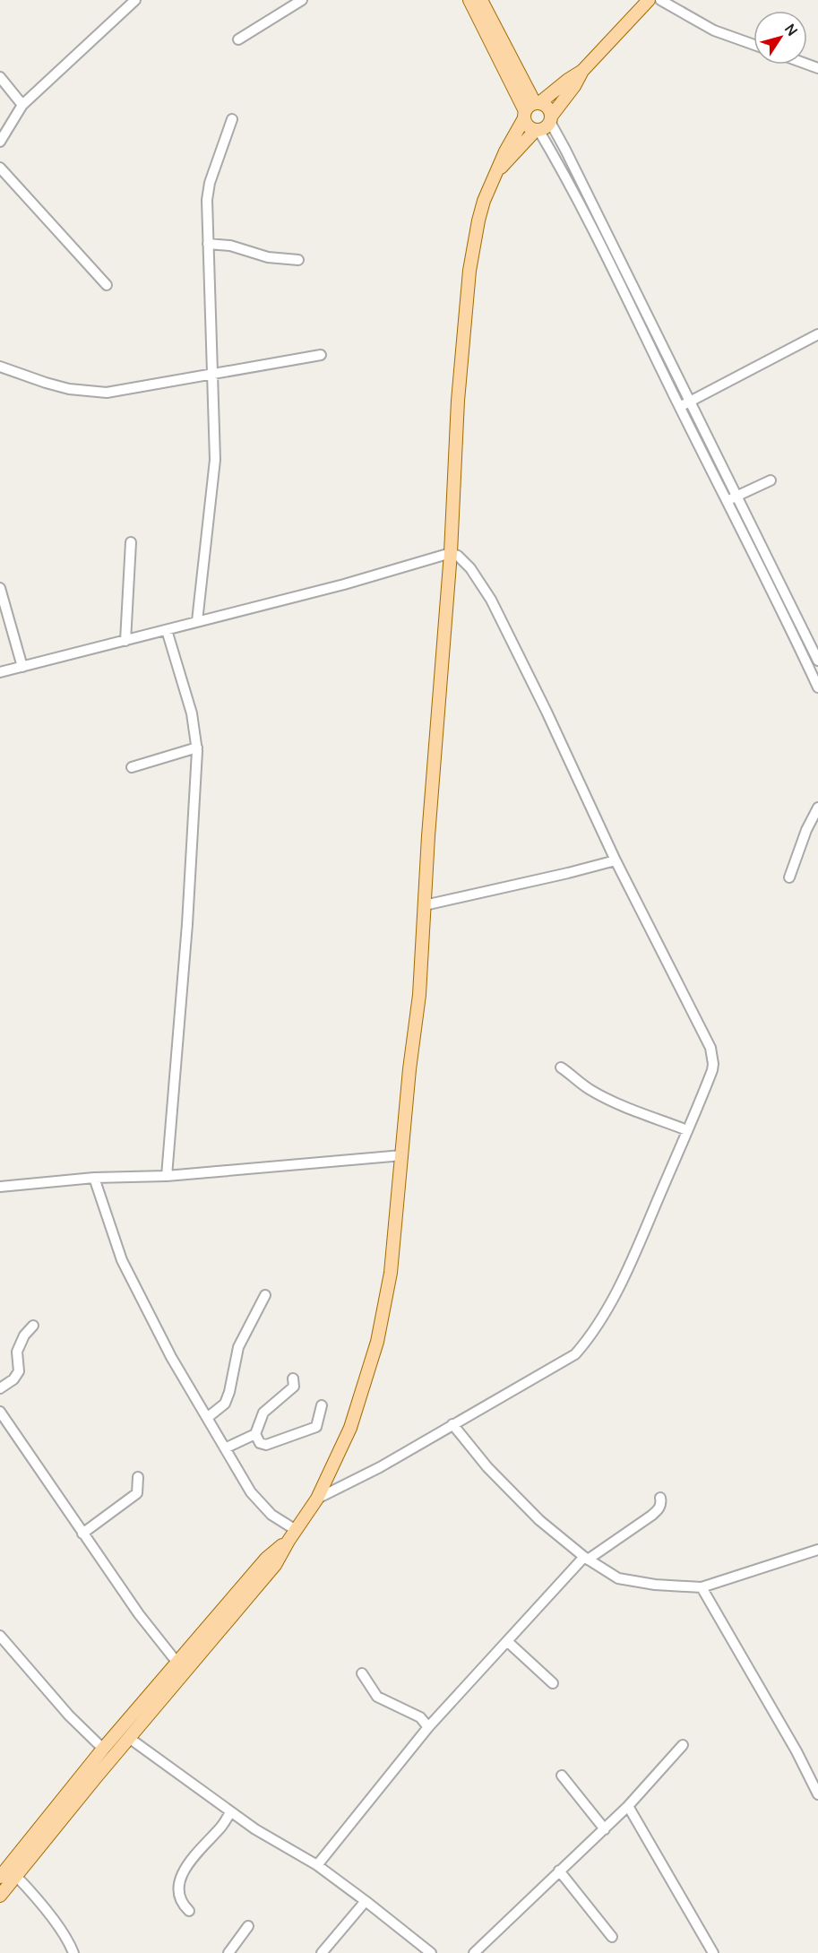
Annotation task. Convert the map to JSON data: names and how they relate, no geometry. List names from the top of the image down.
{
  "north": "top right"
}
